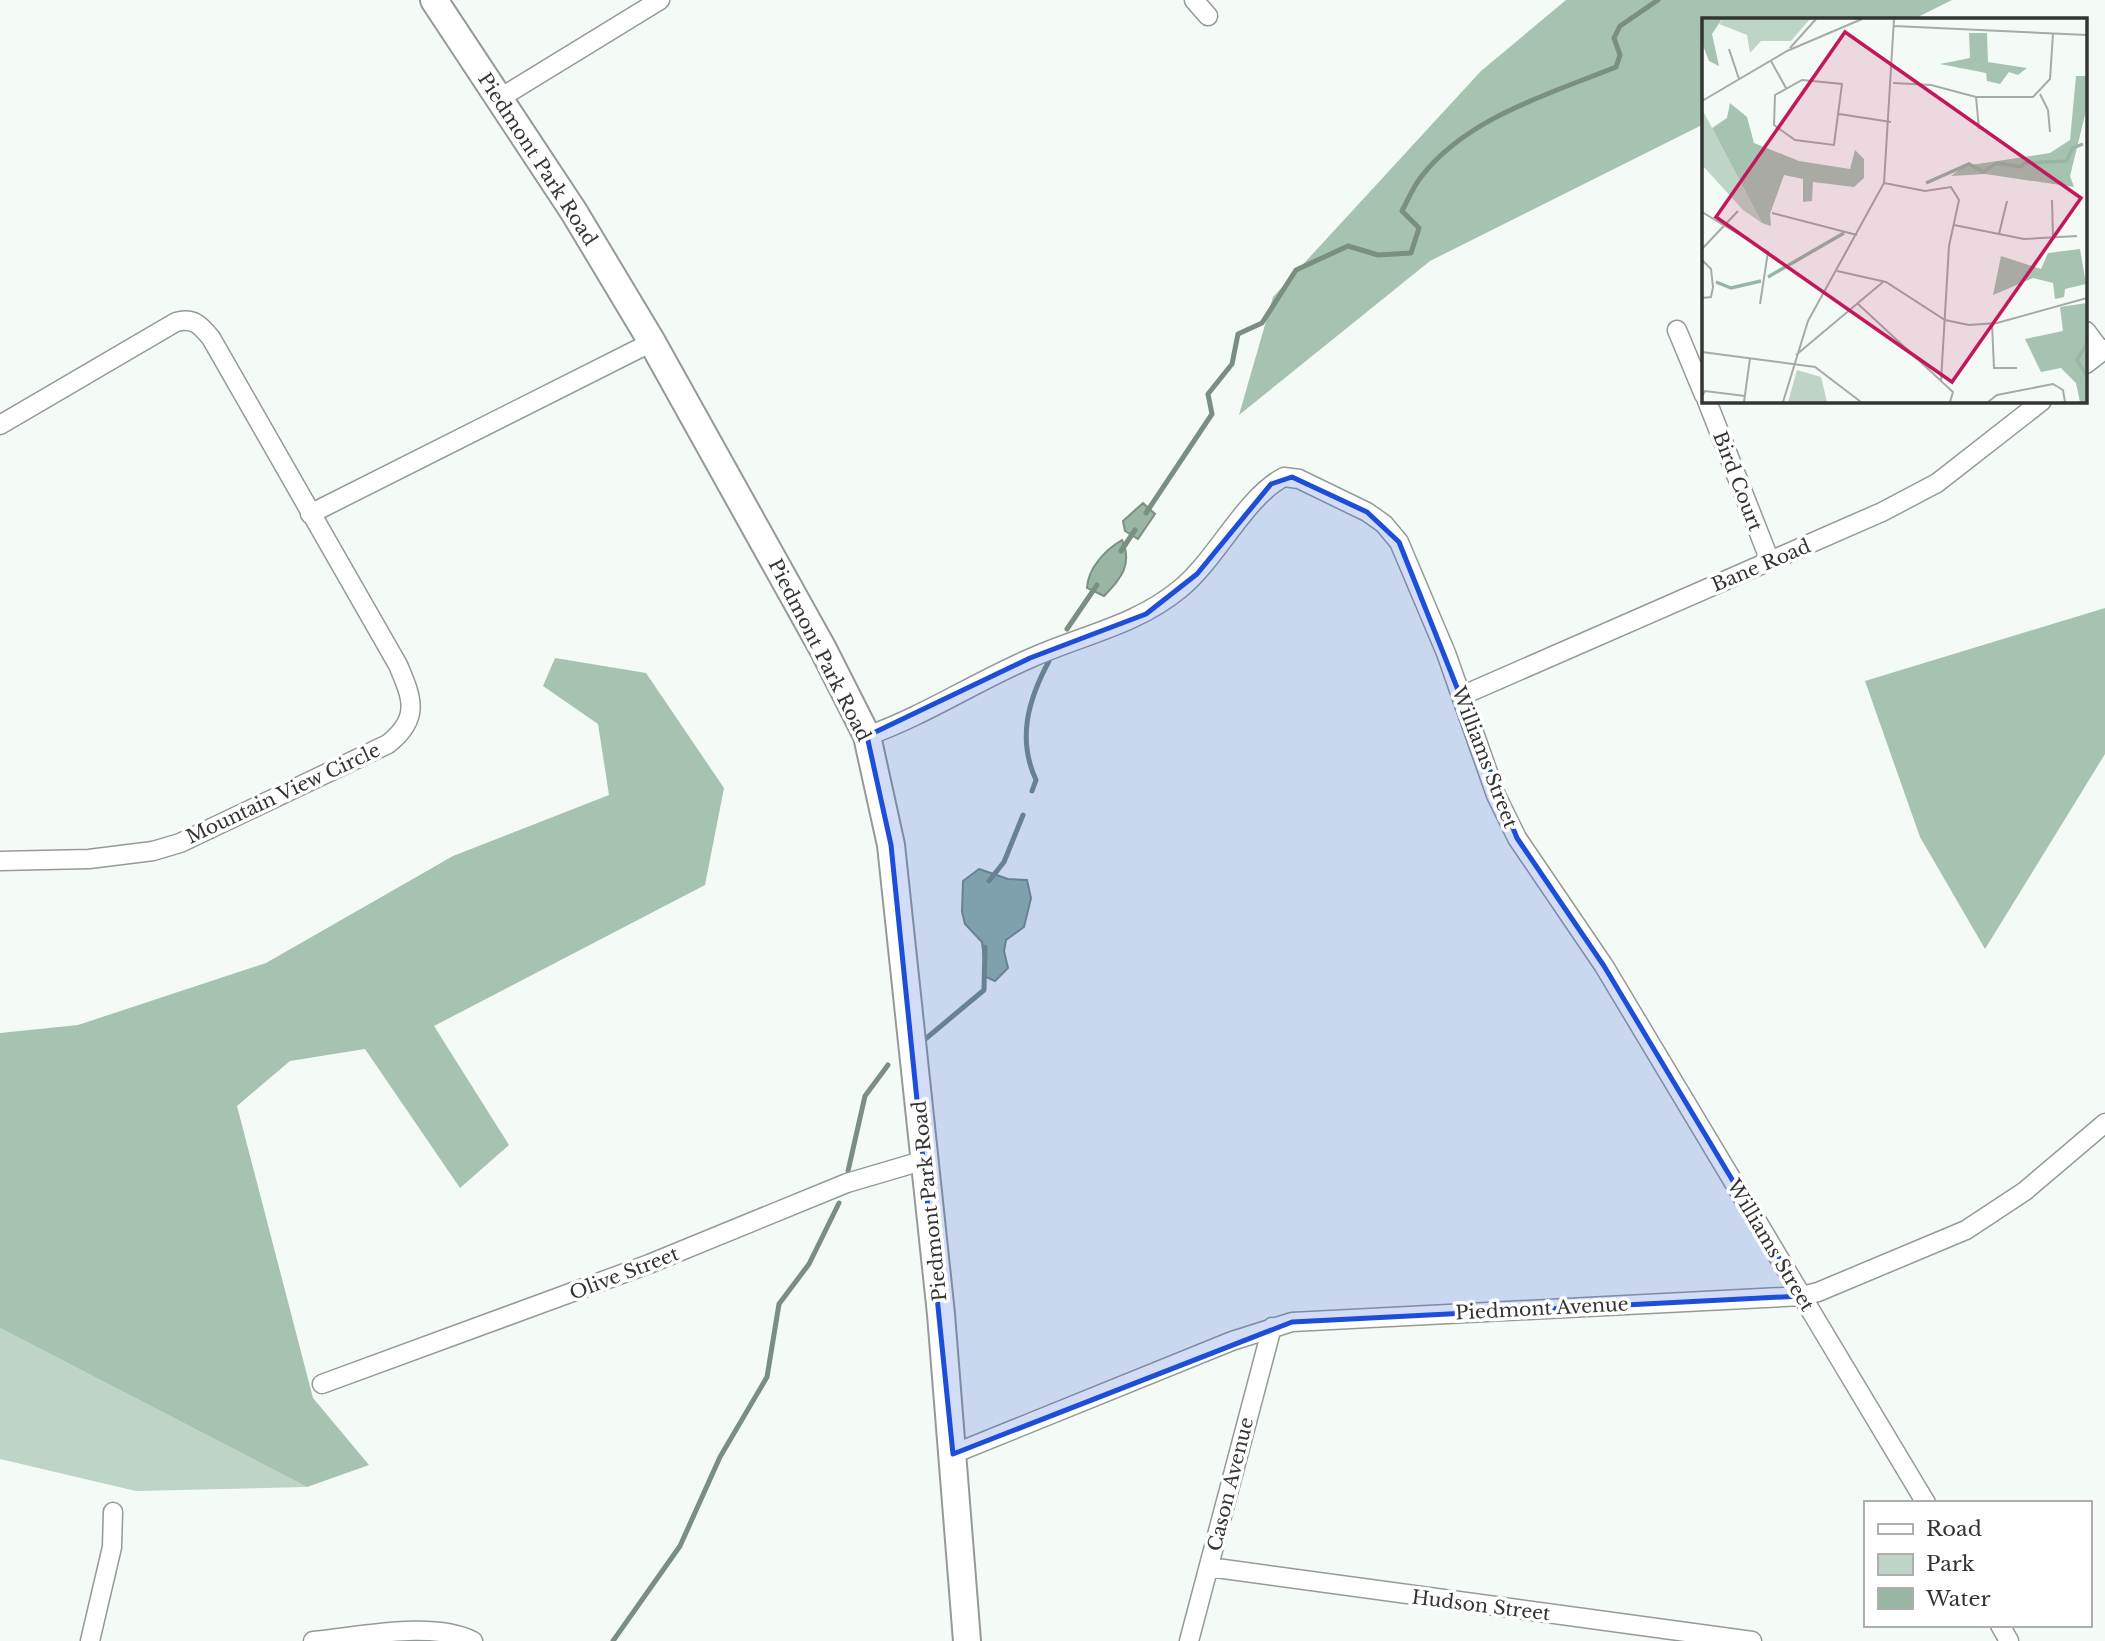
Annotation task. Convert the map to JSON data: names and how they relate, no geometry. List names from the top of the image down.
{
  "streets": {
    "street": [
      "Piedmont Park Road",
      "Bird Court",
      "Bane Road",
      "Williams Street",
      "Mountain View Circle",
      "Olive Street",
      "Piedmont Avenue",
      "Cason Avenue",
      "Hudson Street"
    ]
  },
  "crossings": [
    ["Piedmont Park Road", "Williams Street"],
    ["Piedmont Park Road", "Olive Street"],
    ["Piedmont Park Road", "Piedmont Avenue"],
    ["Bird Court", "Bane Road"],
    ["Bane Road", "Williams Street"],
    ["Williams Street", "Piedmont Avenue"],
    ["Piedmont Avenue", "Cason Avenue"],
    ["Cason Avenue", "Hudson Street"]
  ],
  "legend": ["Road", "Park", "Water"]
}
